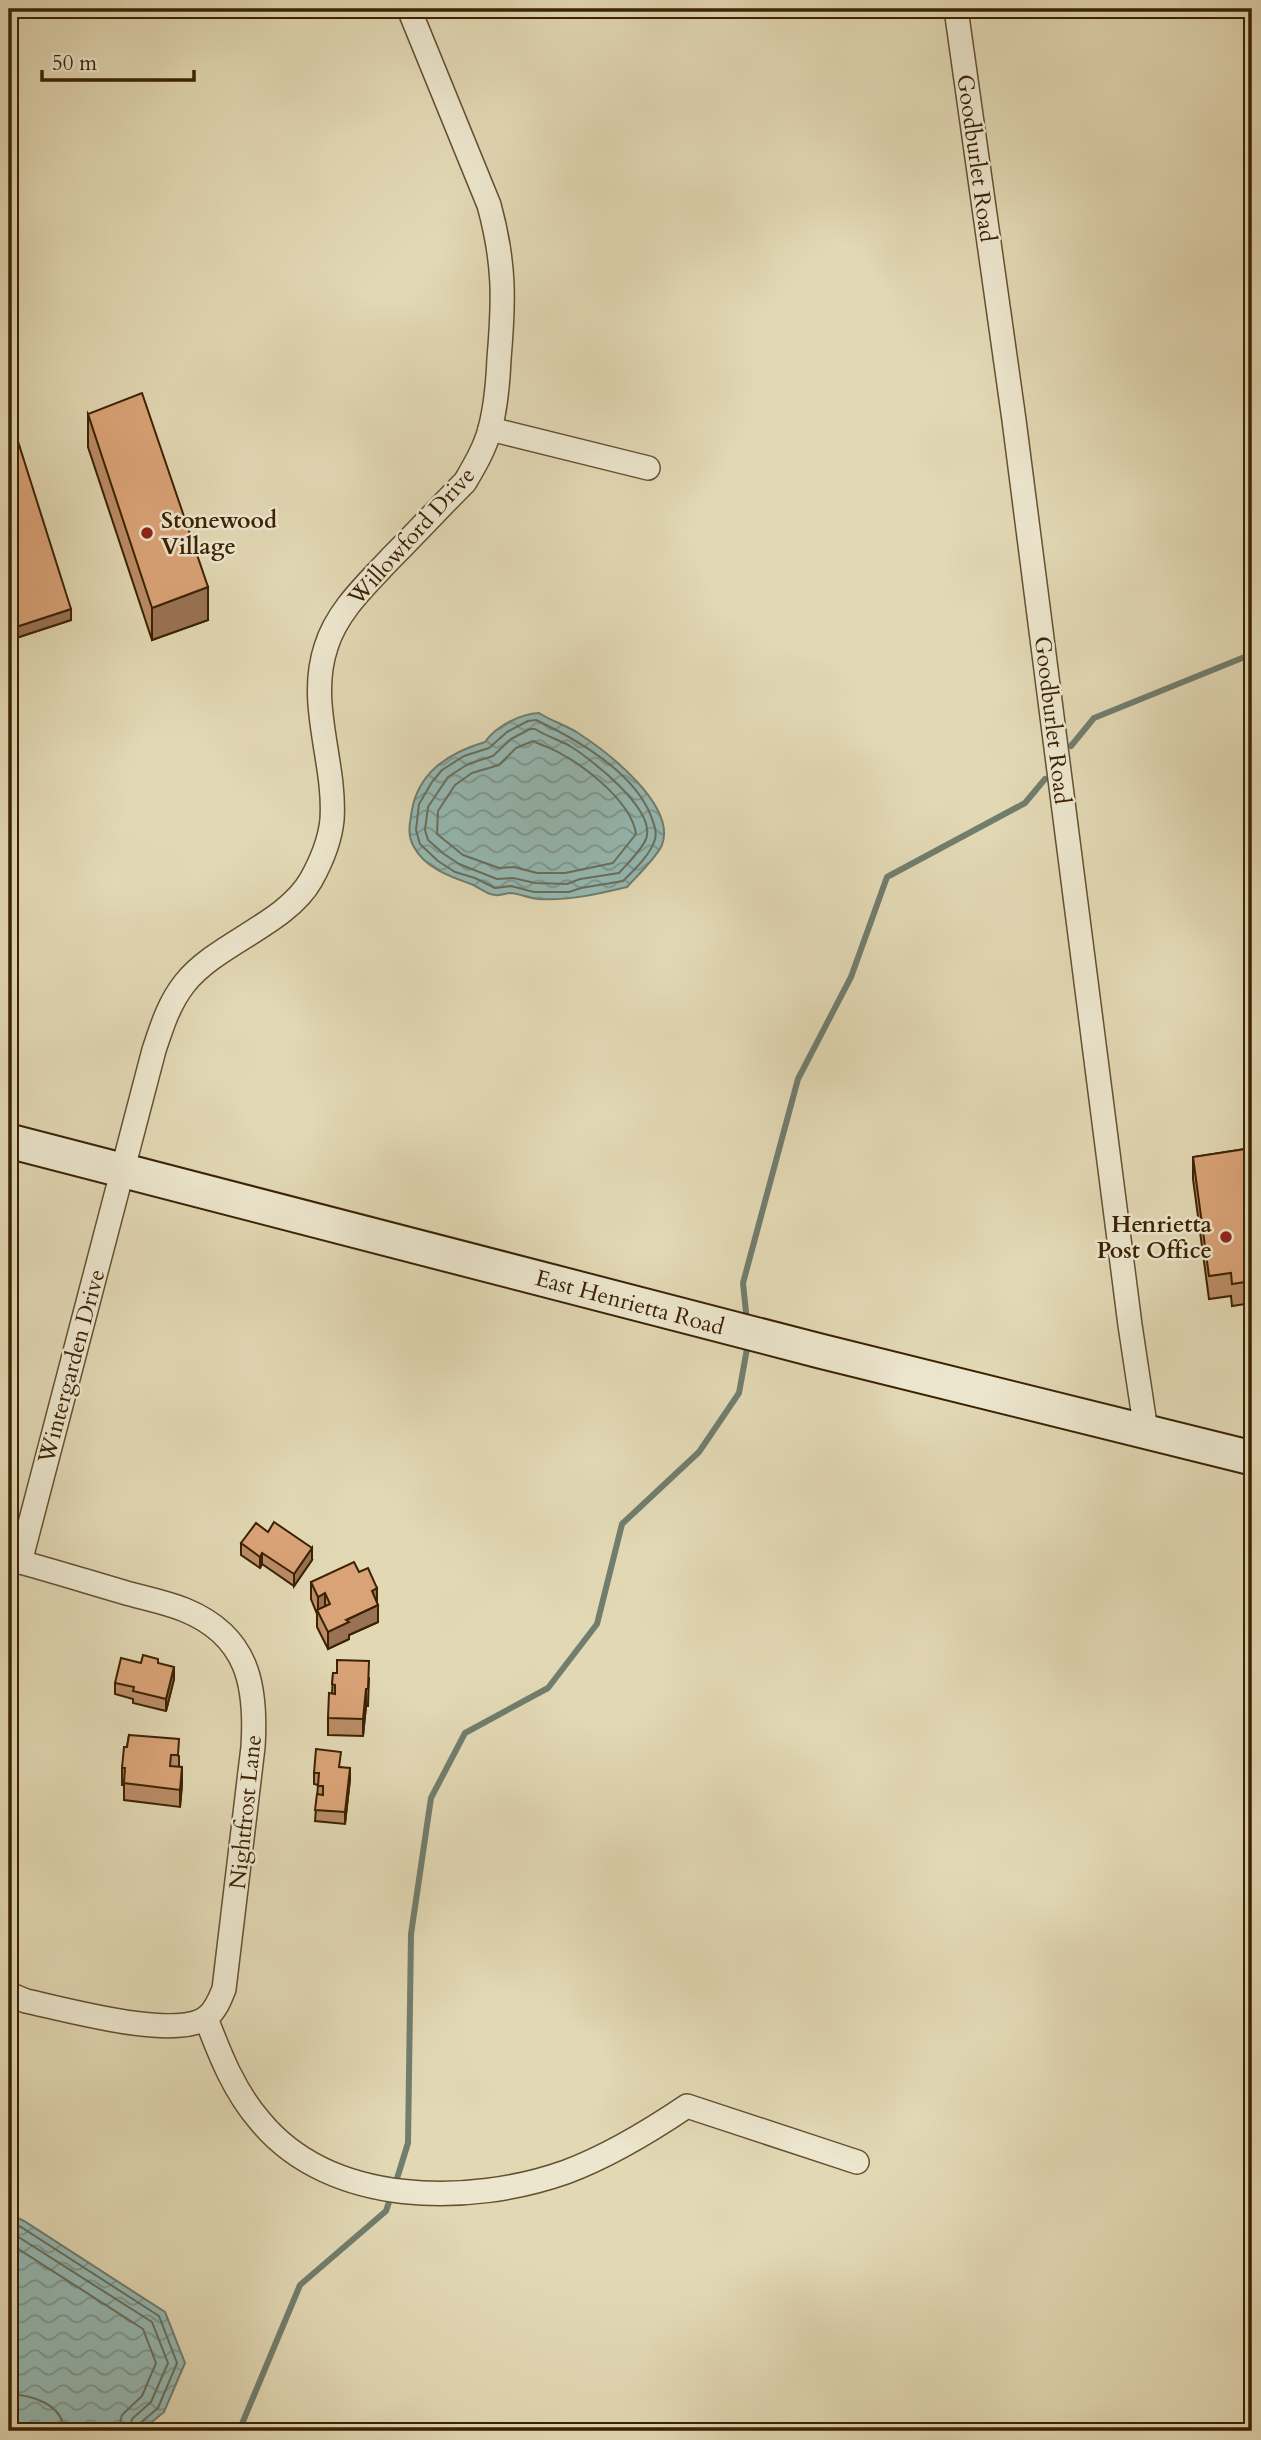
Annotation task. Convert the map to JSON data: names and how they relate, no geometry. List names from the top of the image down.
{
  "streets": {
    "main road": ["East Henrietta Road"],
    "street": [
      "Goodburlet Road",
      "Willowford Drive",
      "Wintergarden Drive",
      "Nightfrost Lane"
    ]
  },
  "crossings": [
    ["Goodburlet Road", "East Henrietta Road"],
    ["Willowford Drive", "East Henrietta Road"],
    ["Willowford Drive", "Wintergarden Drive"],
    ["East Henrietta Road", "Wintergarden Drive"],
    ["Wintergarden Drive", "Nightfrost Lane"]
  ],
  "places": ["Stonewood Village", "Henrietta Post Office"],
  "scale_bar": "50 m"
}
